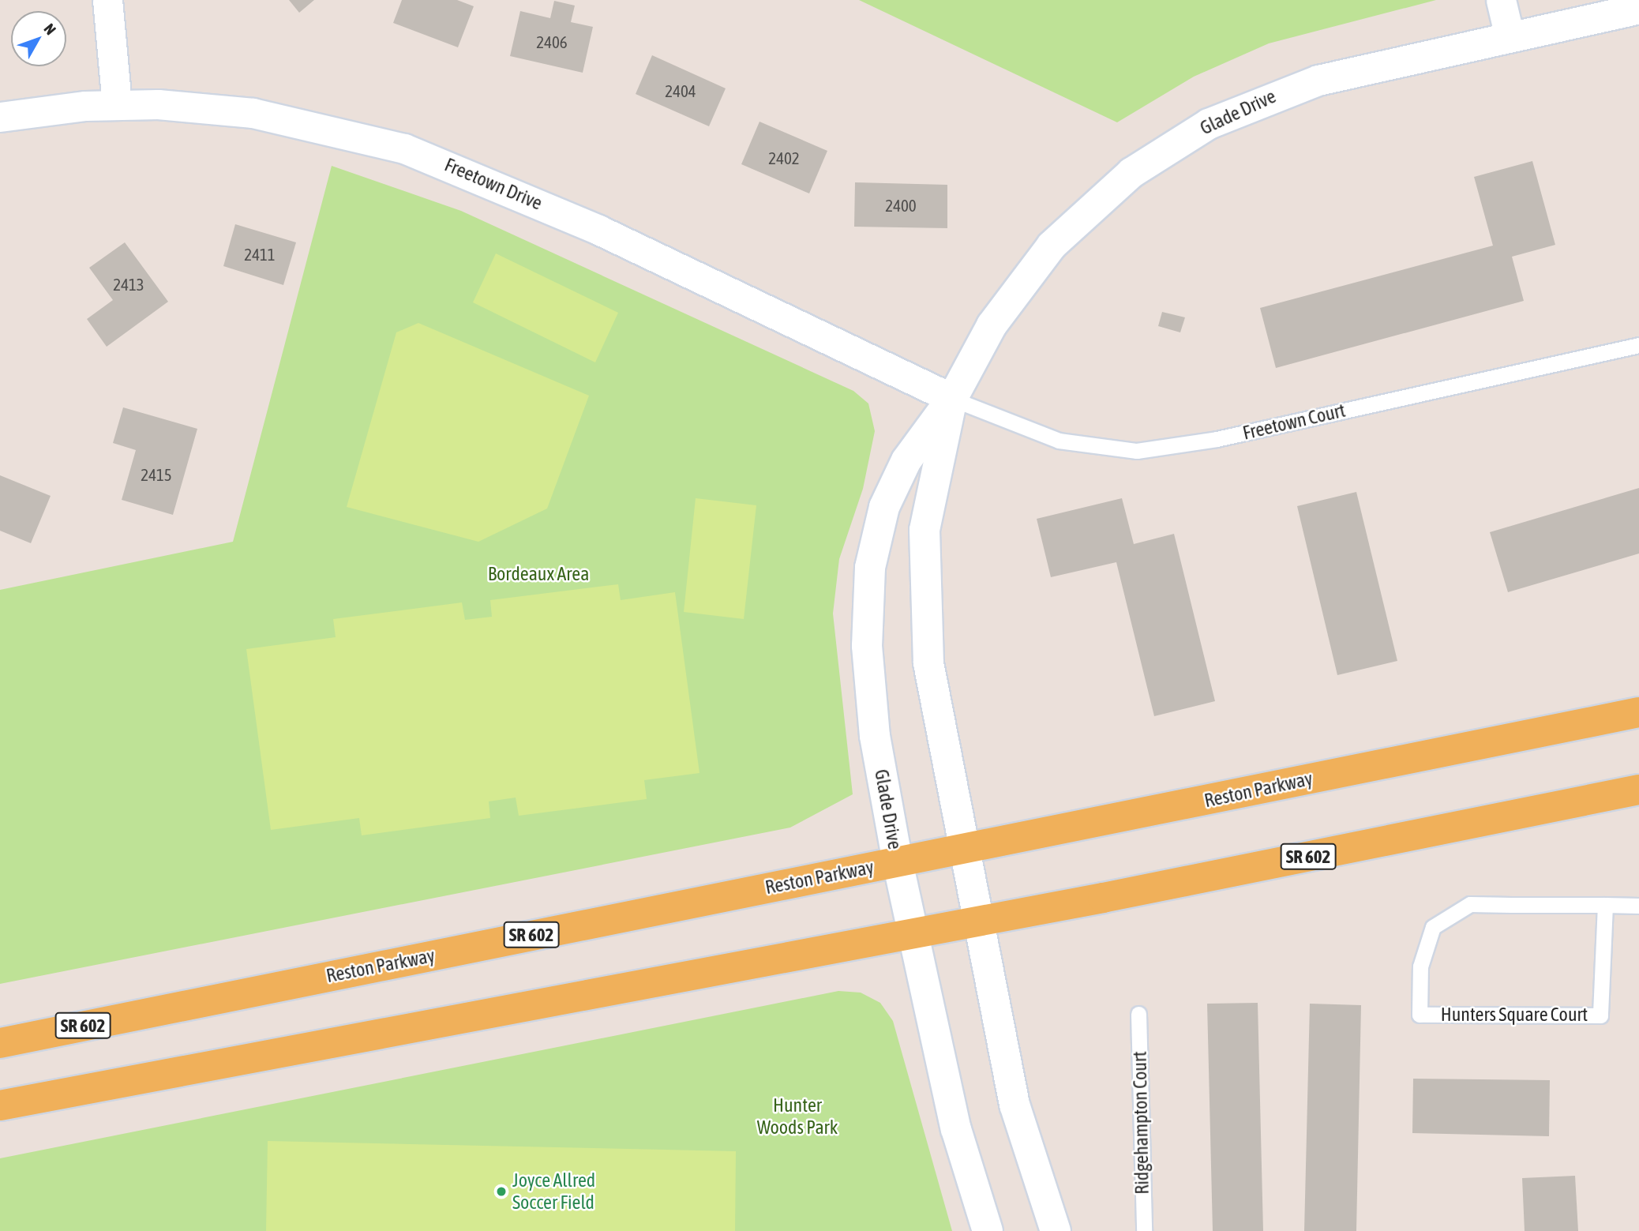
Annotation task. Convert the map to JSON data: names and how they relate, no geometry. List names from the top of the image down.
{
  "streets": {
    "main road": ["Reston Parkway", "SR 602"],
    "street": ["Glade Drive", "Freetown Drive"],
    "lane": ["Freetown Court", "Hunters Square Court", "Ridgehampton Court"]
  },
  "crossings": [
    ["Glade Drive", "Freetown Drive"],
    ["Glade Drive", "Freetown Court"],
    ["Glade Drive", "Reston Parkway"],
    ["Glade Drive", "SR 602"],
    ["Freetown Drive", "Freetown Court"]
  ],
  "parks": ["Bordeaux Area", "Hunter Woods Park"],
  "places": ["Joyce Allred Soccer Field"],
  "house_numbers": [
    "2406",
    "2404",
    "2402",
    "2400",
    "2411",
    "2413",
    "2415"
  ],
  "north": "top right"
}
